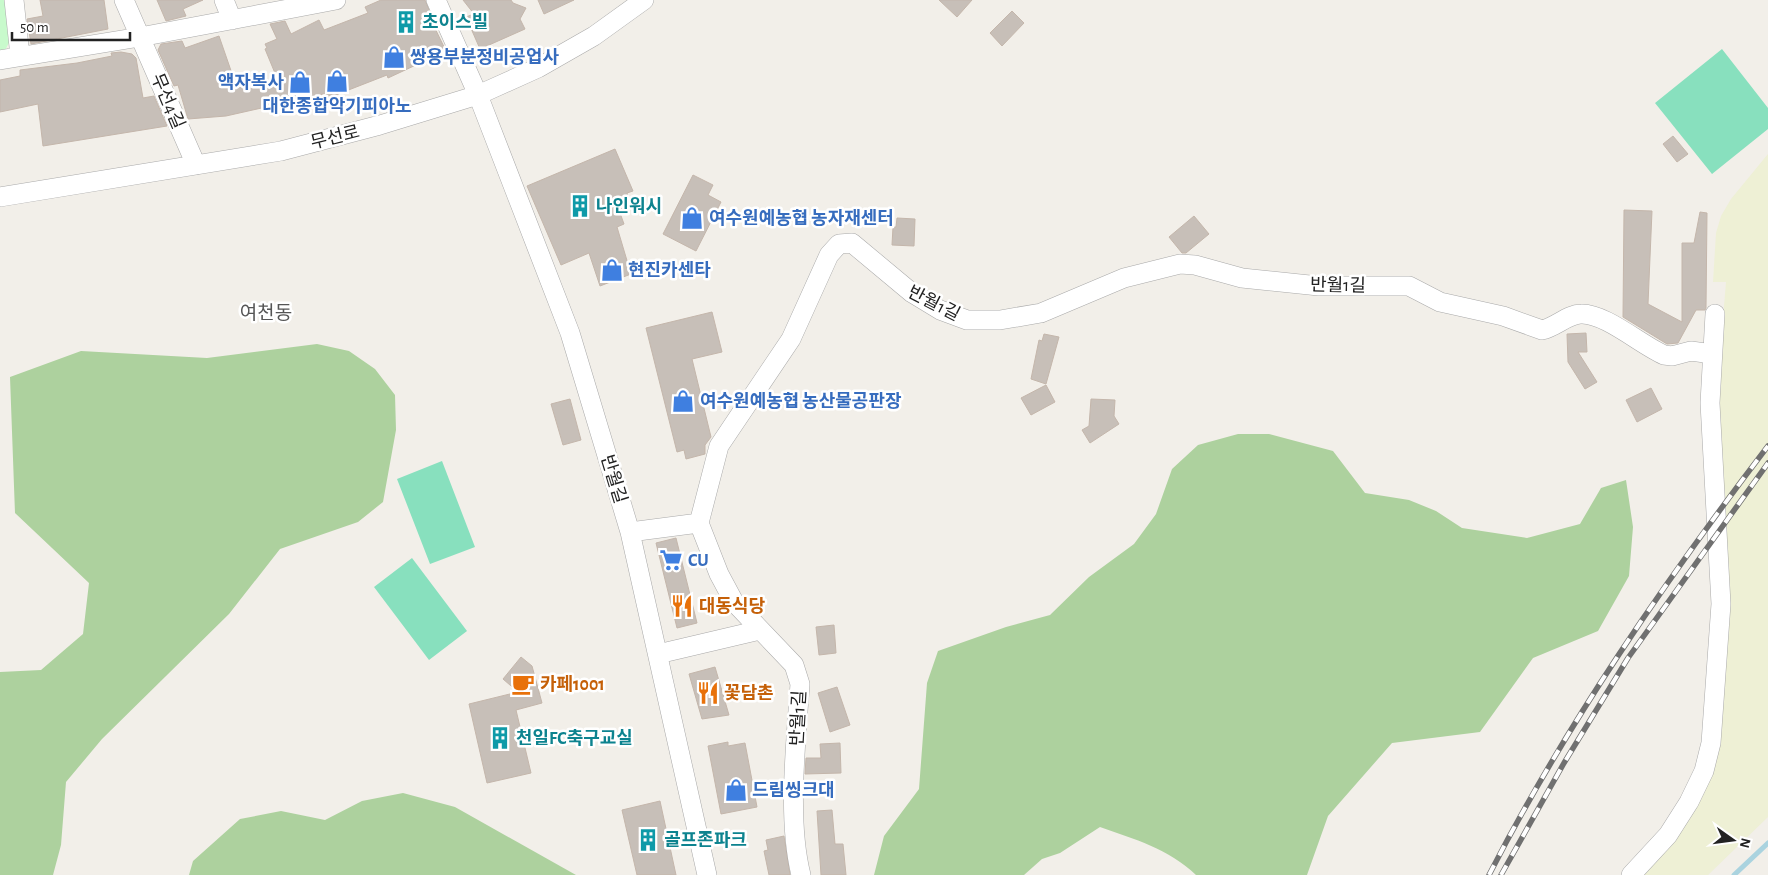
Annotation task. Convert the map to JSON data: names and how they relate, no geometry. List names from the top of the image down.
{
  "streets": {
    "street": [
      "무선4길",
      "무선로",
      "반월1길",
      "반월길"
    ]
  },
  "crossings": [
    ["무선4길", "무선로"],
    ["무선로", "반월길"]
  ],
  "districts": ["여천동"],
  "places": {
    "building": [
      "초이스빌",
      "나인워시",
      "천일FC축구교실",
      "골프존파크"
    ],
    "shop": [
      "쌍용부분정비공업사",
      "대한종합악기피아노",
      "액자복사",
      "여수원예농협 농자재센터",
      "현진카센타",
      "여수원예농협 농산물공판장",
      "드림씽크대"
    ],
    "supermarket": ["CU"],
    "restaurant": ["대동식당", "꽃담촌"],
    "cafe": ["카페1001"]
  },
  "scale_bar": "50 m",
  "north": "right"
}
